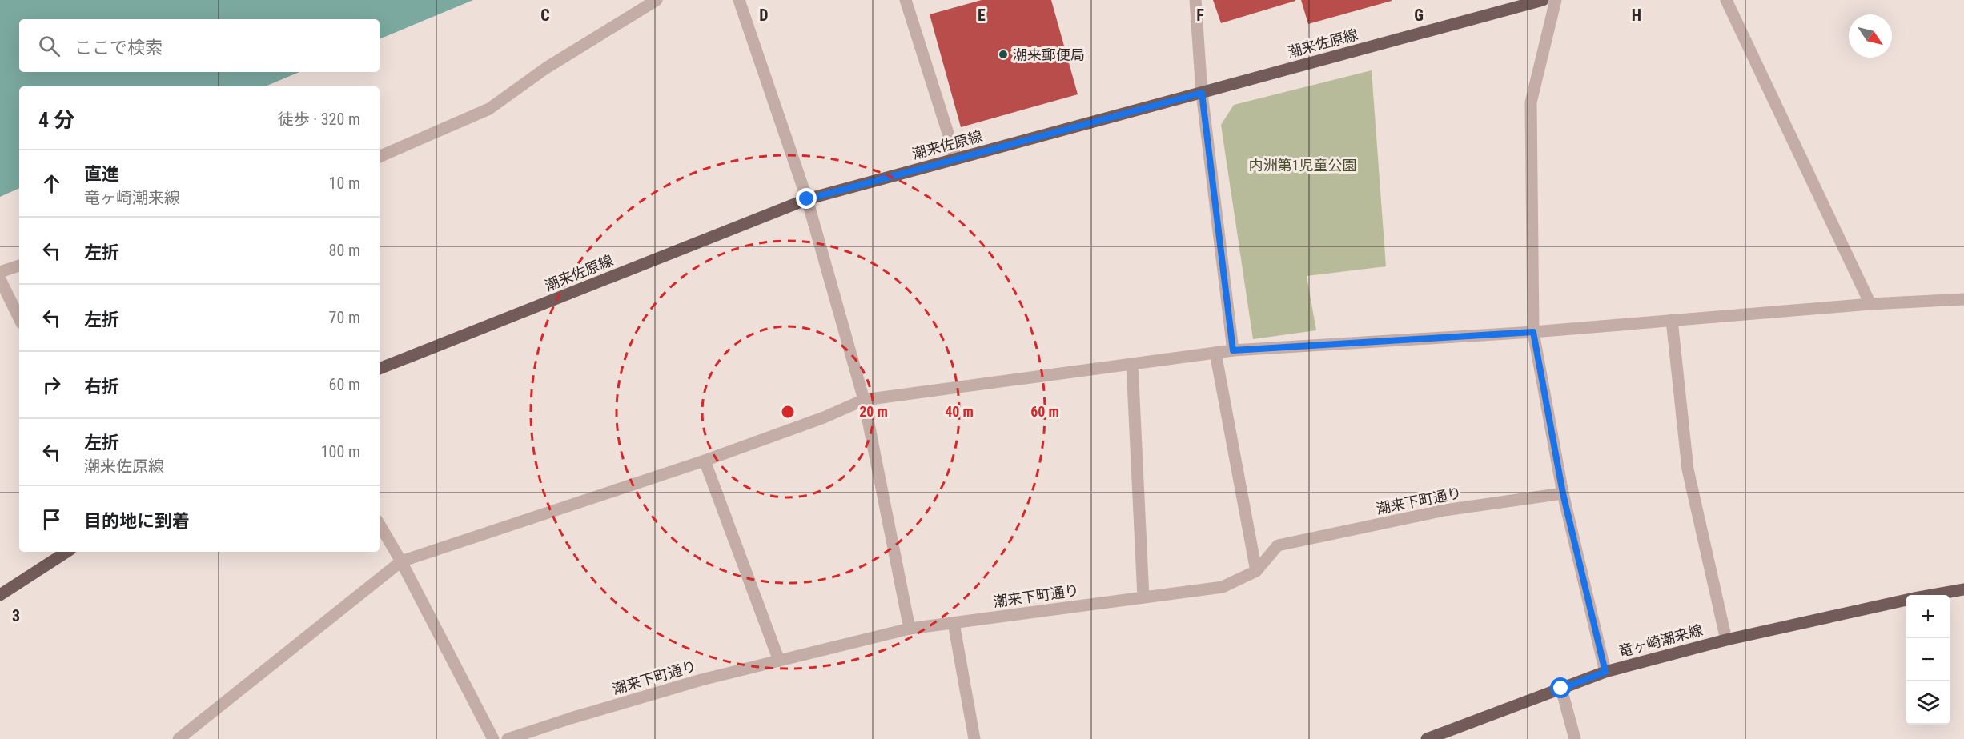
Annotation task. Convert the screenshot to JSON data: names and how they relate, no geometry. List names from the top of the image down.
{
  "streets": {
    "main road": ["潮来佐原線", "竜ヶ崎潮来線"],
    "street": ["潮来下町通り"]
  },
  "parks": ["内洲第1児童公園"],
  "places": ["潮来郵便局"],
  "north": "bottom right",
  "page": {
    "search": "ここで検索",
    "heading": ["4 分", "徒歩 · 320 m"],
    "list": [
      ["直進", "竜ヶ崎潮来線", "10 m"],
      ["左折", "80 m"],
      ["左折", "70 m"],
      ["右折", "60 m"],
      ["左折", "潮来佐原線", "100 m"],
      "目的地に到着"
    ],
    "map_buttons": ["+", "−"]
  },
  "grid": {
    "columns": [
      "C",
      "D",
      "E",
      "F",
      "G",
      "H"
    ],
    "rows": ["3"]
  },
  "rings": ["20 m", "40 m", "60 m"]
}
